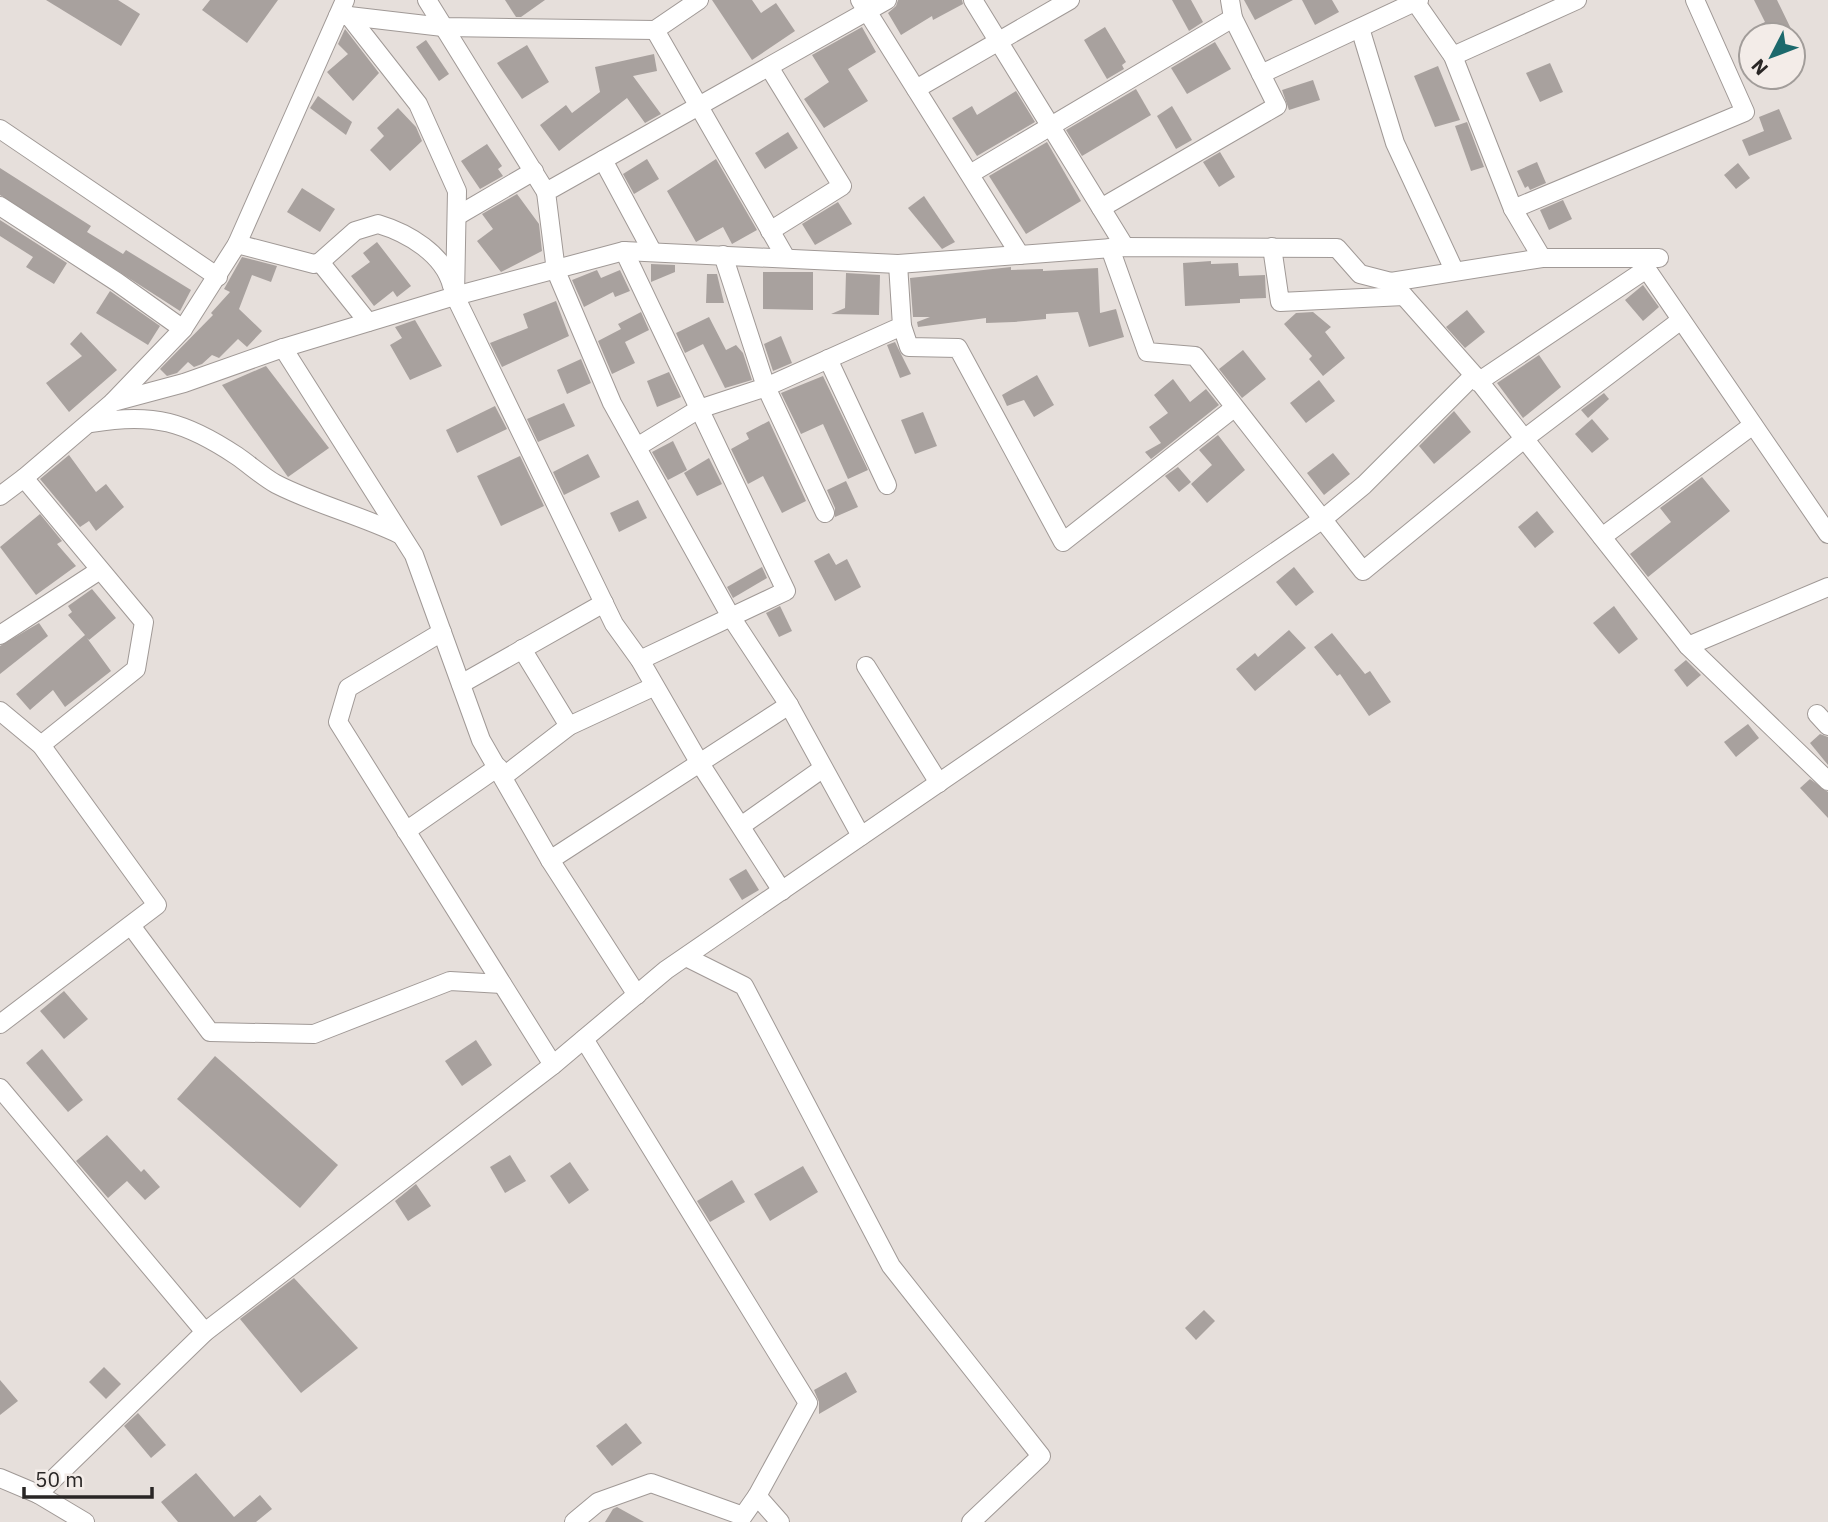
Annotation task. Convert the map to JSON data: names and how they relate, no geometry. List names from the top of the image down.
{
  "scale_bar": "50 m",
  "north": "bottom left"
}
